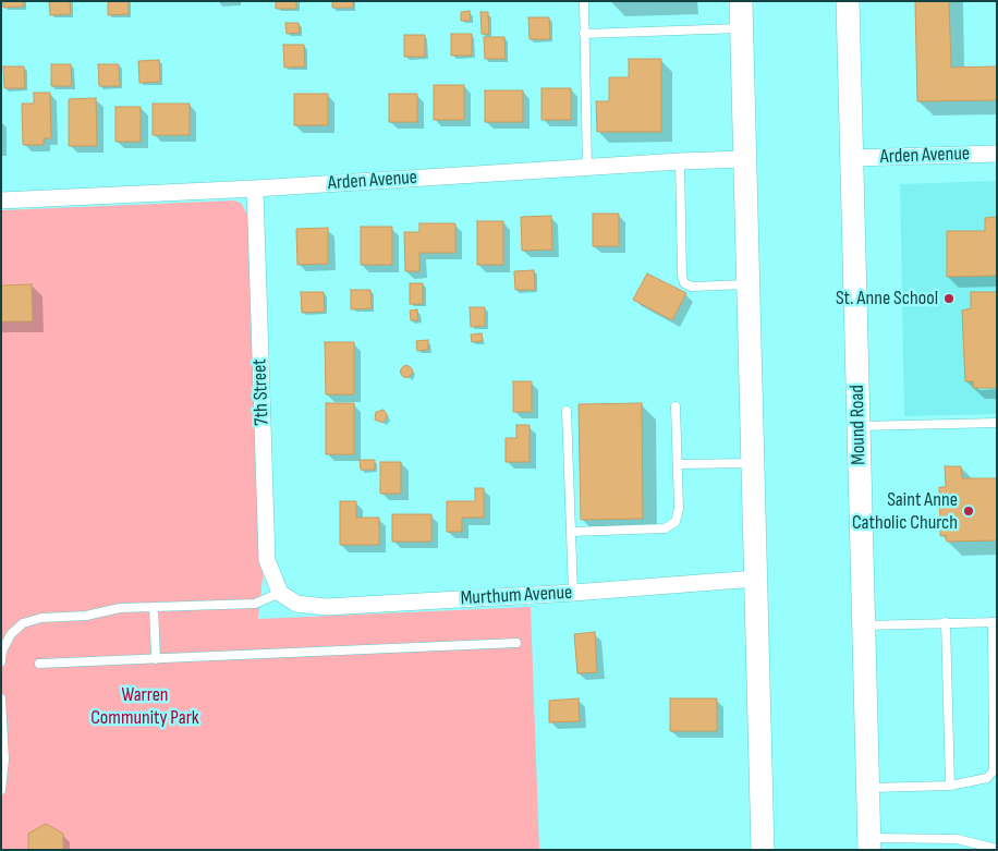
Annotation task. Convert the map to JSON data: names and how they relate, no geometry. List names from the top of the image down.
{
  "streets": {
    "main road": ["Mound Road"],
    "street": ["Arden Avenue", "7th Street", "Murthum Avenue"]
  },
  "crossings": [
    ["Arden Avenue", "7th Street"],
    ["Arden Avenue", "Mound Road"],
    ["7th Street", "Murthum Avenue"]
  ],
  "parks": ["Warren Community Park"],
  "places": ["St. Anne School", "Saint Anne Catholic Church"]
}
